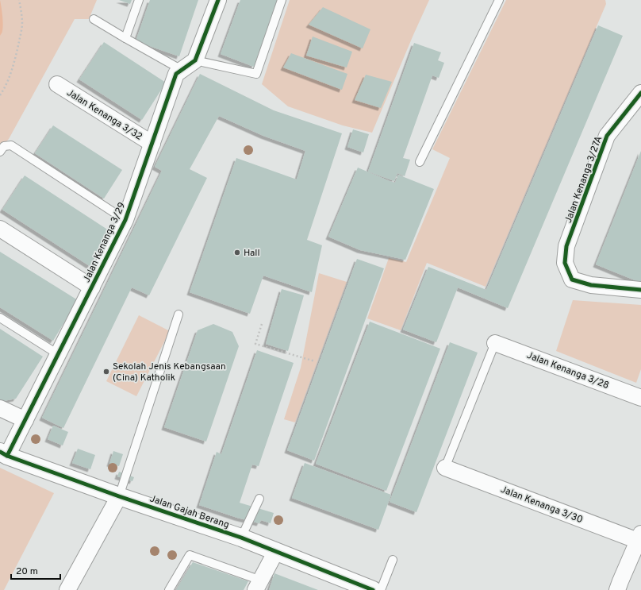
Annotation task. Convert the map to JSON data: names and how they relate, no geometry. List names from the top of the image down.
{
  "streets": {
    "street": [
      "Jalan Kenanga 3/32",
      "Jalan Kenanga 3/27A",
      "Jalan Kenanga 3/29",
      "Jalan Kenanga 3/28",
      "Jalan Kenanga 3/30",
      "Jalan Gajah Berang"
    ]
  },
  "crossings": [
    ["Jalan Kenanga 3/32", "Jalan Kenanga 3/29"],
    ["Jalan Kenanga 3/29", "Jalan Gajah Berang"]
  ],
  "places": ["Hall", "Sekolah Jenis Kebangsaan (Cina) Katholik"],
  "scale_bar": "20 m"
}
